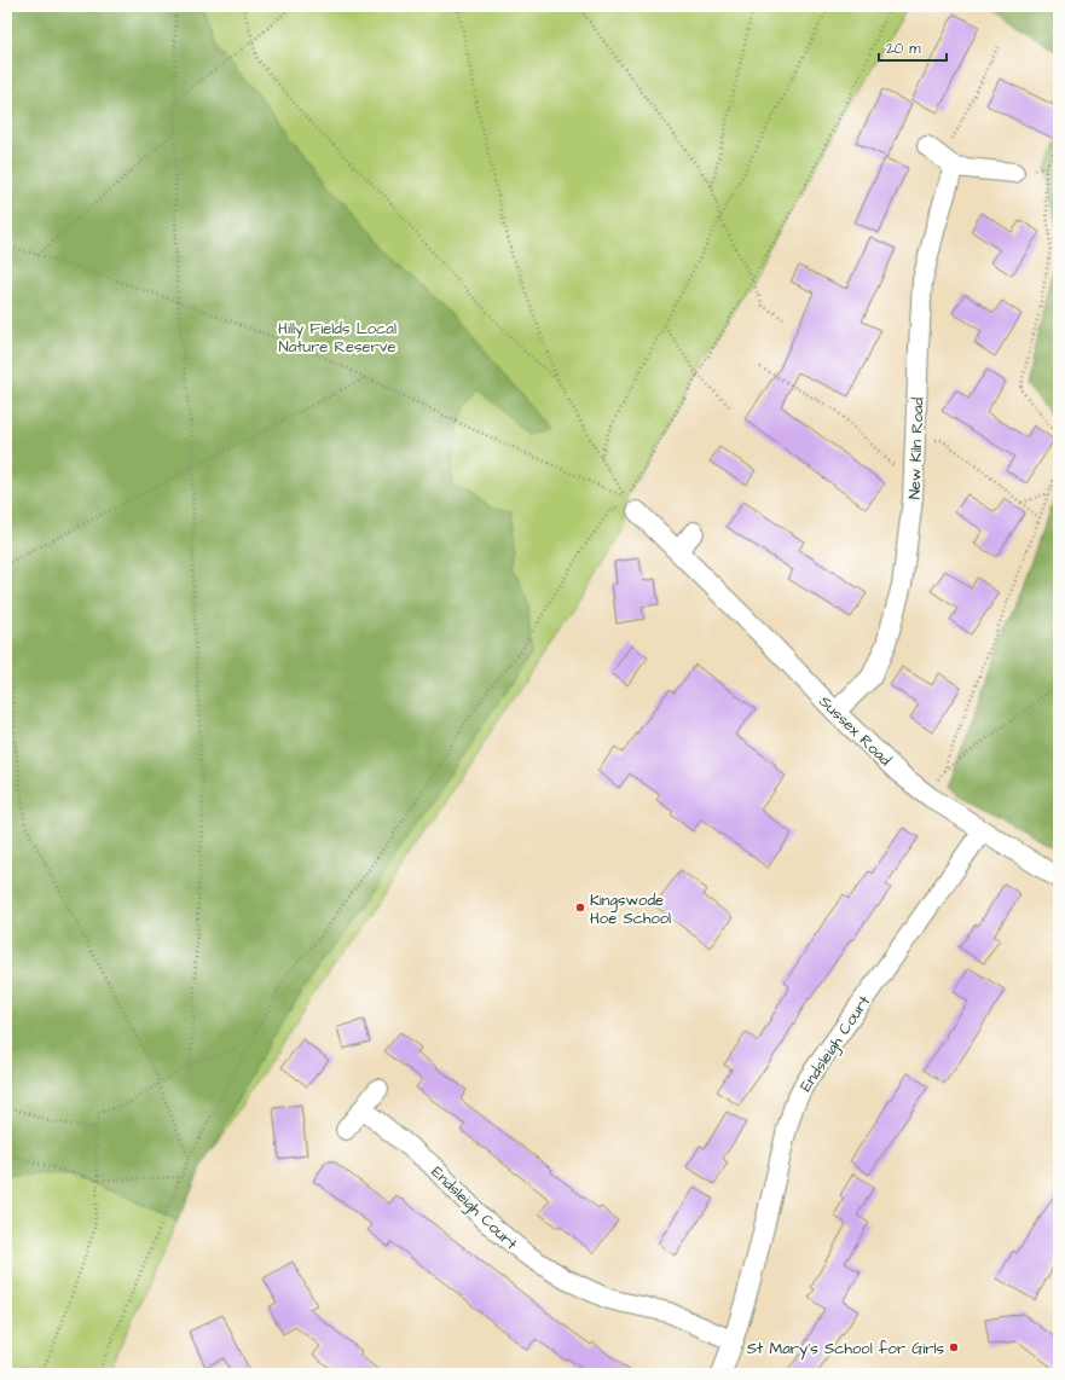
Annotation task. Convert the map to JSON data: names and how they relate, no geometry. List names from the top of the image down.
{
  "streets": {
    "street": ["New Kiln Road", "Sussex Road", "Endsleigh Court"]
  },
  "crossings": [
    ["New Kiln Road", "Sussex Road"],
    ["Sussex Road", "Endsleigh Court"]
  ],
  "parks": ["Hilly Fields Local Nature Reserve"],
  "places": ["Kingswode Hoe School", "St Mary's School for Girls"],
  "scale_bar": "20 m"
}
